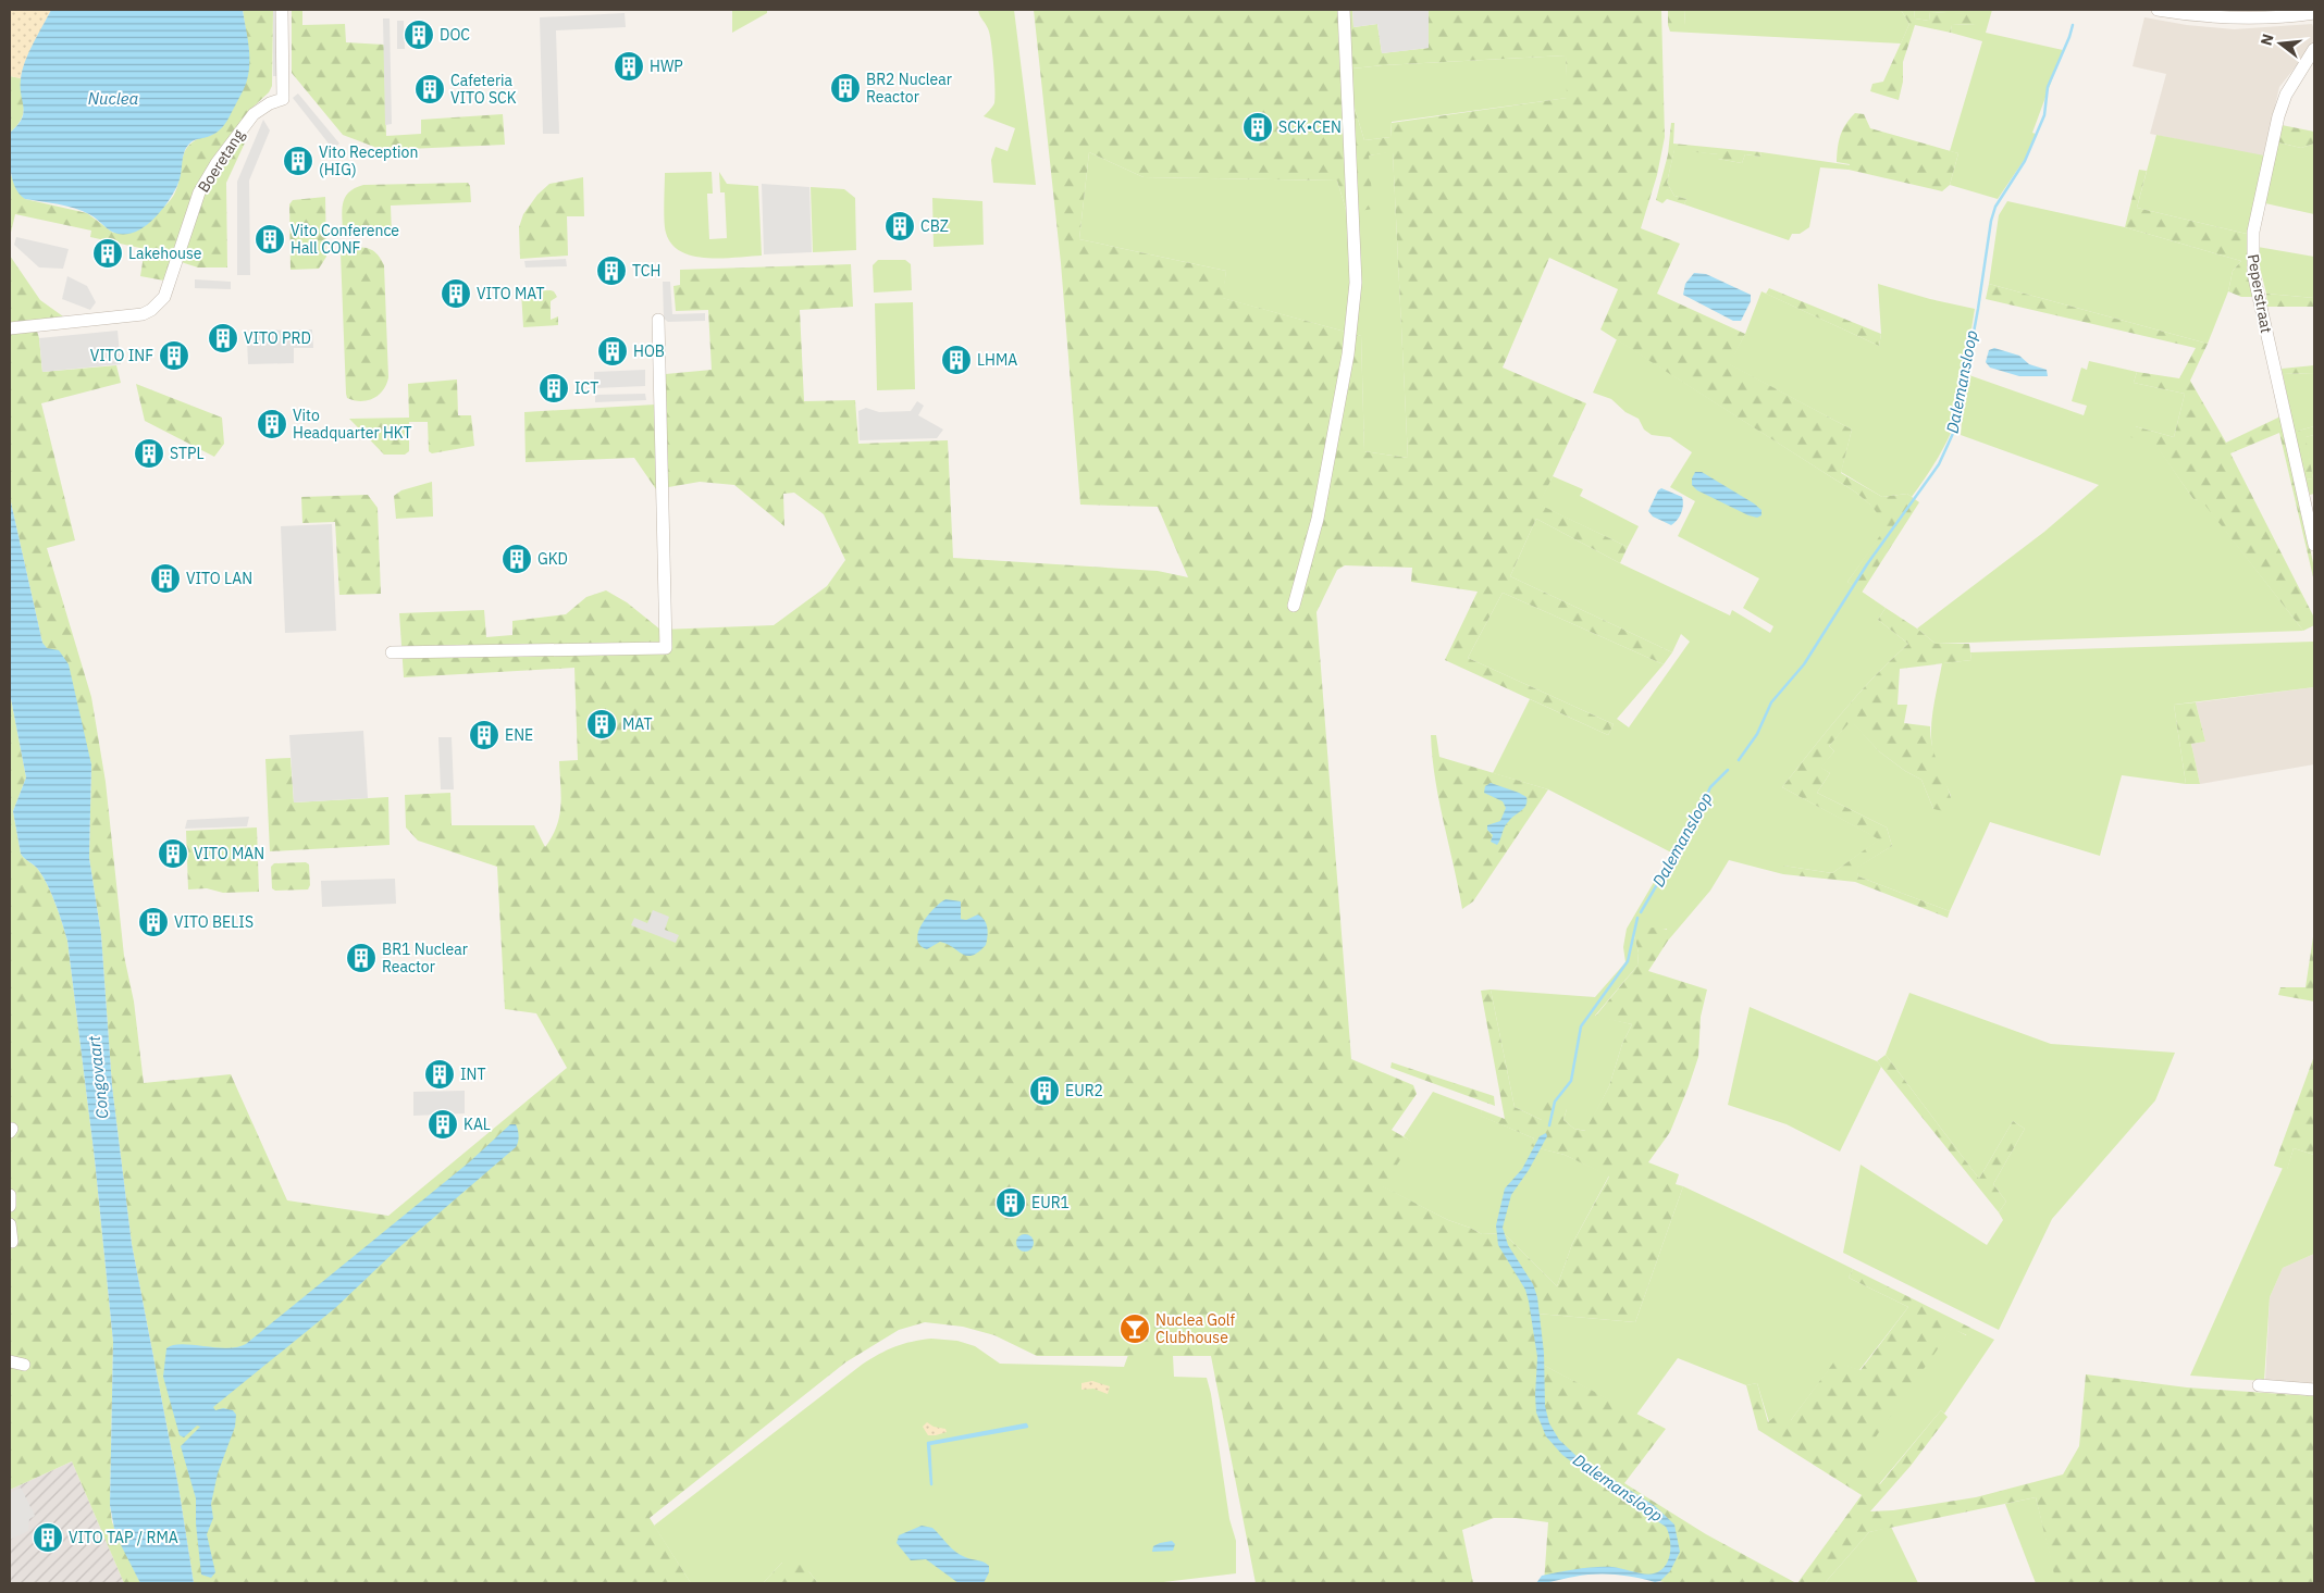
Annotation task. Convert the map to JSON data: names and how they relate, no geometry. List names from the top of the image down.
{
  "streets": {
    "street": ["Boeretang", "Peperstraat"]
  },
  "water": ["Nuclea", "Dalemansloop", "Congovaart"],
  "places": {
    "building": [
      "DOC",
      "HWP",
      "BR2 Nuclear Reactor",
      "Cafeteria VITO SCK",
      "SCK•CEN",
      "Vito Reception (HIG)",
      "CBZ",
      "Vito Conference Hall CONF",
      "Lakehouse",
      "TCH",
      "VITO MAT",
      "VITO PRD",
      "HOB",
      "VITO INF",
      "LHMA",
      "ICT",
      "Vito Headquarter HKT",
      "STPL",
      "GKD",
      "VITO LAN",
      "MAT",
      "ENE",
      "VITO MAN",
      "VITO BELIS",
      "BR1 Nuclear Reactor",
      "INT",
      "EUR2",
      "KAL",
      "EUR1",
      "VITO TAP / RMA"
    ],
    "bar": ["Nuclea Golf Clubhouse"]
  },
  "north": "left"
}
